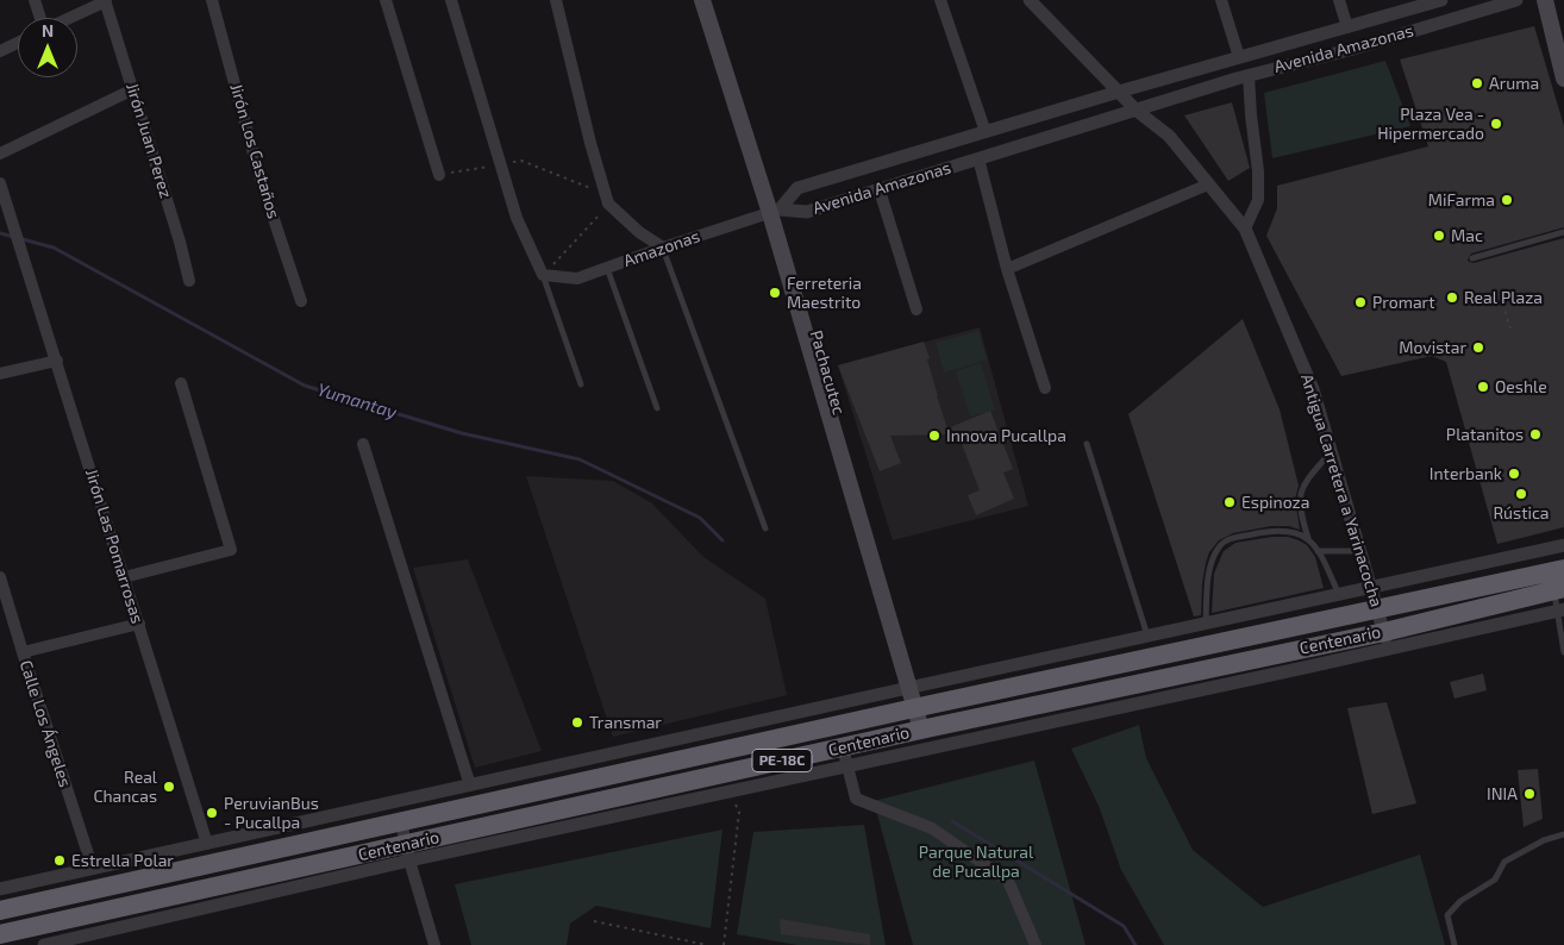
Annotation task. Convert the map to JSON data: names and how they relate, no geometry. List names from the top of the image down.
{
  "streets": {
    "highway": ["Centenario", "PE-18C"],
    "main road": ["Pachacutec"],
    "street": [
      "Avenida Amazonas",
      "Jirón Juan Perez",
      "Jirón Los Castaños",
      "Amazonas",
      "Antigua Carretera a Yarinacocha",
      "Jirón Las Pomarrosas",
      "Calle Los Ángeles"
    ]
  },
  "crossings": [
    ["Avenida Amazonas", "Amazonas"],
    ["Avenida Amazonas", "Pachacutec"],
    ["Avenida Amazonas", "Antigua Carretera a Yarinacocha"],
    ["Amazonas", "Pachacutec"],
    ["Pachacutec", "Centenario"],
    ["Antigua Carretera a Yarinacocha", "Centenario"]
  ],
  "water": ["Yumantay"],
  "parks": ["Parque Natural de Pucallpa"],
  "places": [
    "Aruma",
    "Plaza Vea - Hipermercado",
    "MiFarma",
    "Mac",
    "Ferreteria Maestrito",
    "Real Plaza",
    "Promart",
    "Movistar",
    "Oeshle",
    "Platanitos",
    "Innova Pucallpa",
    "Interbank",
    "Rústica",
    "Espinoza",
    "Transmar",
    "Real Chancas",
    "INIA",
    "PeruvianBus - Pucallpa",
    "Estrella Polar"
  ],
  "north": "top"
}
